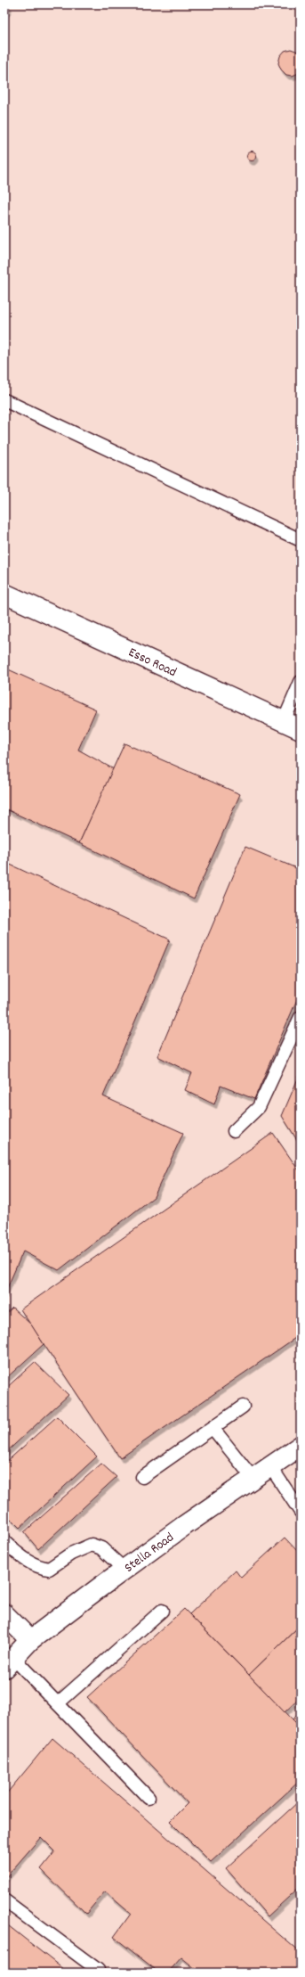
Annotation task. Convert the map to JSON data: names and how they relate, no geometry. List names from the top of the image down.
{
  "streets": {
    "street": ["Esso Road", "Stella Road"]
  }
}
